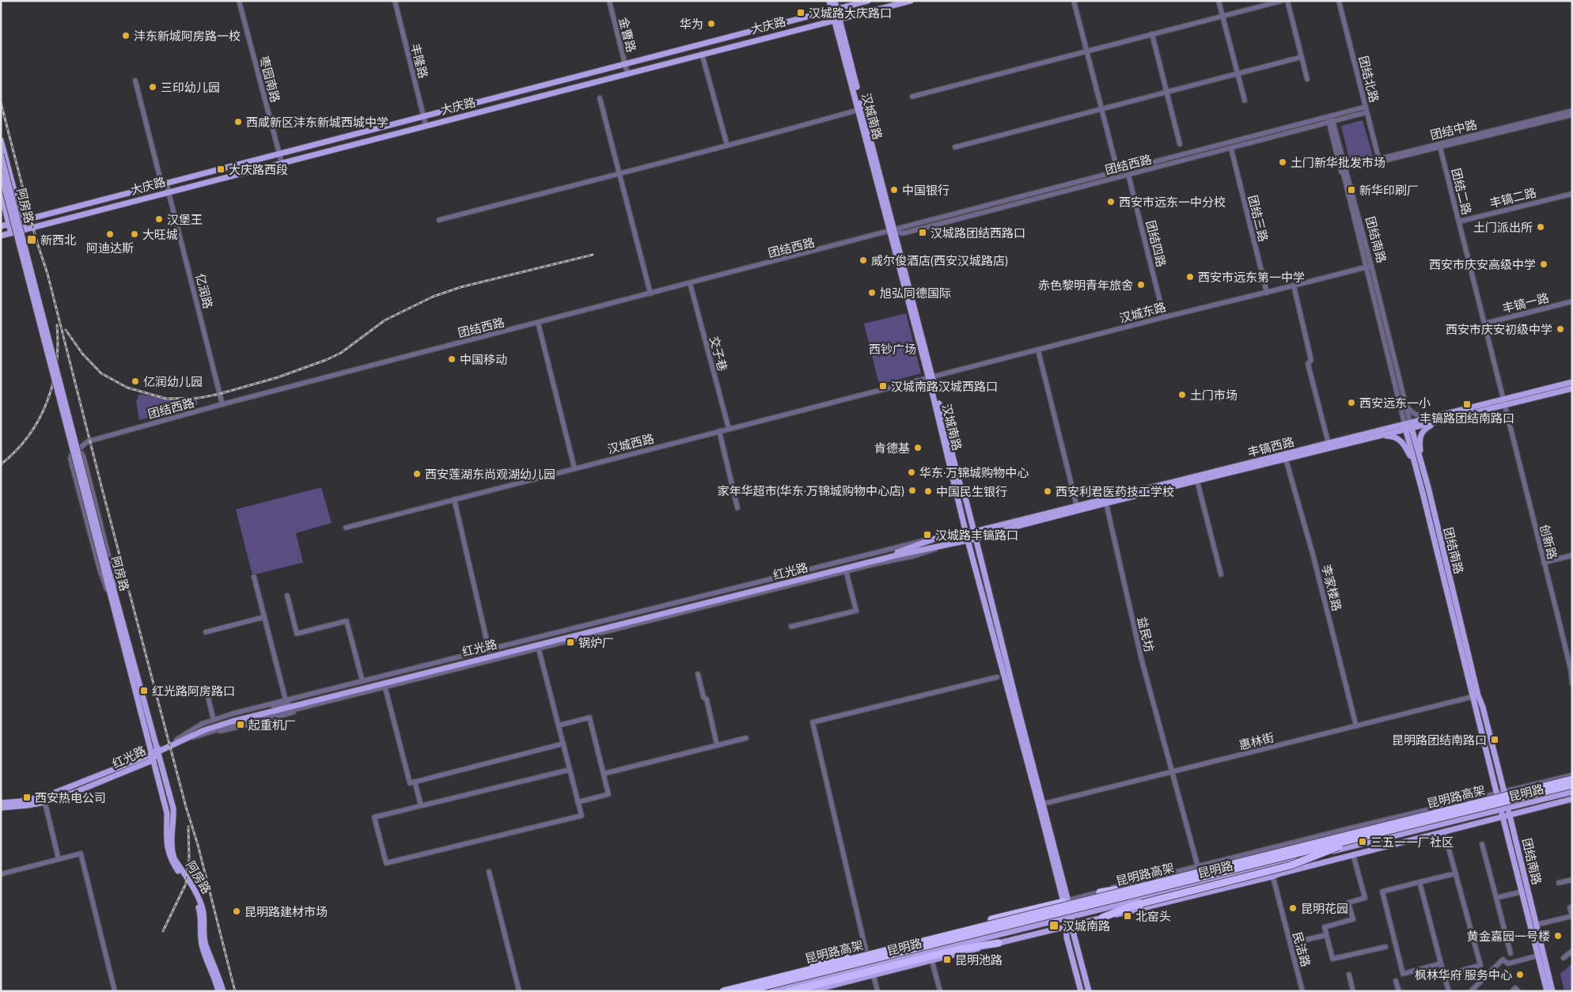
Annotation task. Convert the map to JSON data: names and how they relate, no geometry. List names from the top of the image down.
{
  "streets": {
    "highway": ["昆明路高架"],
    "main road": [
      "大庆路",
      "汉城南路",
      "阿房路",
      "团结南路",
      "丰镐西路",
      "红光路",
      "昆明路"
    ],
    "street": [
      "金曹路",
      "丰隆路",
      "枣园南路",
      "团结北路",
      "团结中路",
      "团结西路",
      "团结二路",
      "丰镐二路",
      "团结三路",
      "团结四路",
      "亿润路",
      "丰镐一路",
      "汉城东路",
      "交子巷",
      "汉城西路",
      "创新路",
      "李家楼路",
      "益民坊",
      "惠林街",
      "民洁路"
    ]
  },
  "crossings": [
    ["大庆路", "金曹路"],
    ["大庆路", "丰隆路"],
    ["大庆路", "枣园南路"],
    ["大庆路", "汉城南路"],
    ["大庆路", "阿房路"],
    ["大庆路", "亿润路"],
    ["团结北路", "团结中路"],
    ["团结北路", "团结西路"],
    ["汉城南路", "团结西路"],
    ["汉城南路", "汉城东路"],
    ["汉城南路", "丰镐西路"],
    ["汉城南路", "红光路"],
    ["汉城南路", "惠林街"],
    ["汉城南路", "昆明路"],
    ["团结中路", "团结二路"],
    ["团结中路", "团结南路"],
    ["团结西路", "团结三路"],
    ["团结西路", "团结南路"],
    ["团结西路", "团结四路"],
    ["团结西路", "亿润路"],
    ["团结西路", "交子巷"],
    ["团结二路", "丰镐二路"],
    ["团结二路", "丰镐一路"],
    ["团结二路", "丰镐西路"],
    ["团结二路", "创新路"],
    ["阿房路", "红光路"],
    ["团结三路", "汉城东路"],
    ["团结南路", "汉城东路"],
    ["团结南路", "丰镐西路"],
    ["团结南路", "惠林街"],
    ["团结南路", "昆明路"],
    ["团结四路", "汉城东路"],
    ["汉城东路", "汉城西路"],
    ["交子巷", "汉城西路"],
    ["丰镐西路", "创新路"],
    ["丰镐西路", "红光路"],
    ["丰镐西路", "李家楼路"],
    ["丰镐西路", "益民坊"],
    ["李家楼路", "惠林街"],
    ["益民坊", "惠林街"],
    ["益民坊", "昆明路"],
    ["昆明路", "民洁路"]
  ],
  "parks": ["西钞广场"],
  "places": {
    "transit": [
      "汉城路大庆路口",
      "大庆路西段",
      "新华印刷厂",
      "汉城路团结西路口",
      "新西北",
      "汉城南路汉城西路口",
      "丰镐路团结南路口",
      "汉城路丰镐路口",
      "锅炉厂",
      "红光路阿房路口",
      "起重机厂",
      "昆明路团结南路口",
      "西安热电公司",
      "三五一一厂社区",
      "北窑头",
      "汉城南路",
      "昆明池路"
    ],
    "other": [
      "华为",
      "沣东新城阿房路一校",
      "三印幼儿园",
      "西咸新区沣东新城西城中学",
      "土门新华批发市场",
      "中国银行",
      "西安市远东一中分校",
      "汉堡王",
      "土门派出所",
      "阿迪达斯",
      "大旺城",
      "威尔俊酒店(西安汉城路店)",
      "西安市庆安高级中学",
      "西安市远东第一中学",
      "赤色黎明青年旅舍",
      "旭弘同德国际",
      "西安市庆安初级中学",
      "中国移动",
      "亿润幼儿园",
      "土门市场",
      "西安远东一小",
      "肯德基",
      "华东·万锦城购物中心",
      "西安莲湖东尚观湖幼儿园",
      "家年华超市(华东·万锦城购物中心店)",
      "中国民生银行",
      "西安利君医药技工学校",
      "昆明花园",
      "昆明路建材市场",
      "黄金嘉园一号楼",
      "枫林华府 服务中心"
    ]
  }
}
